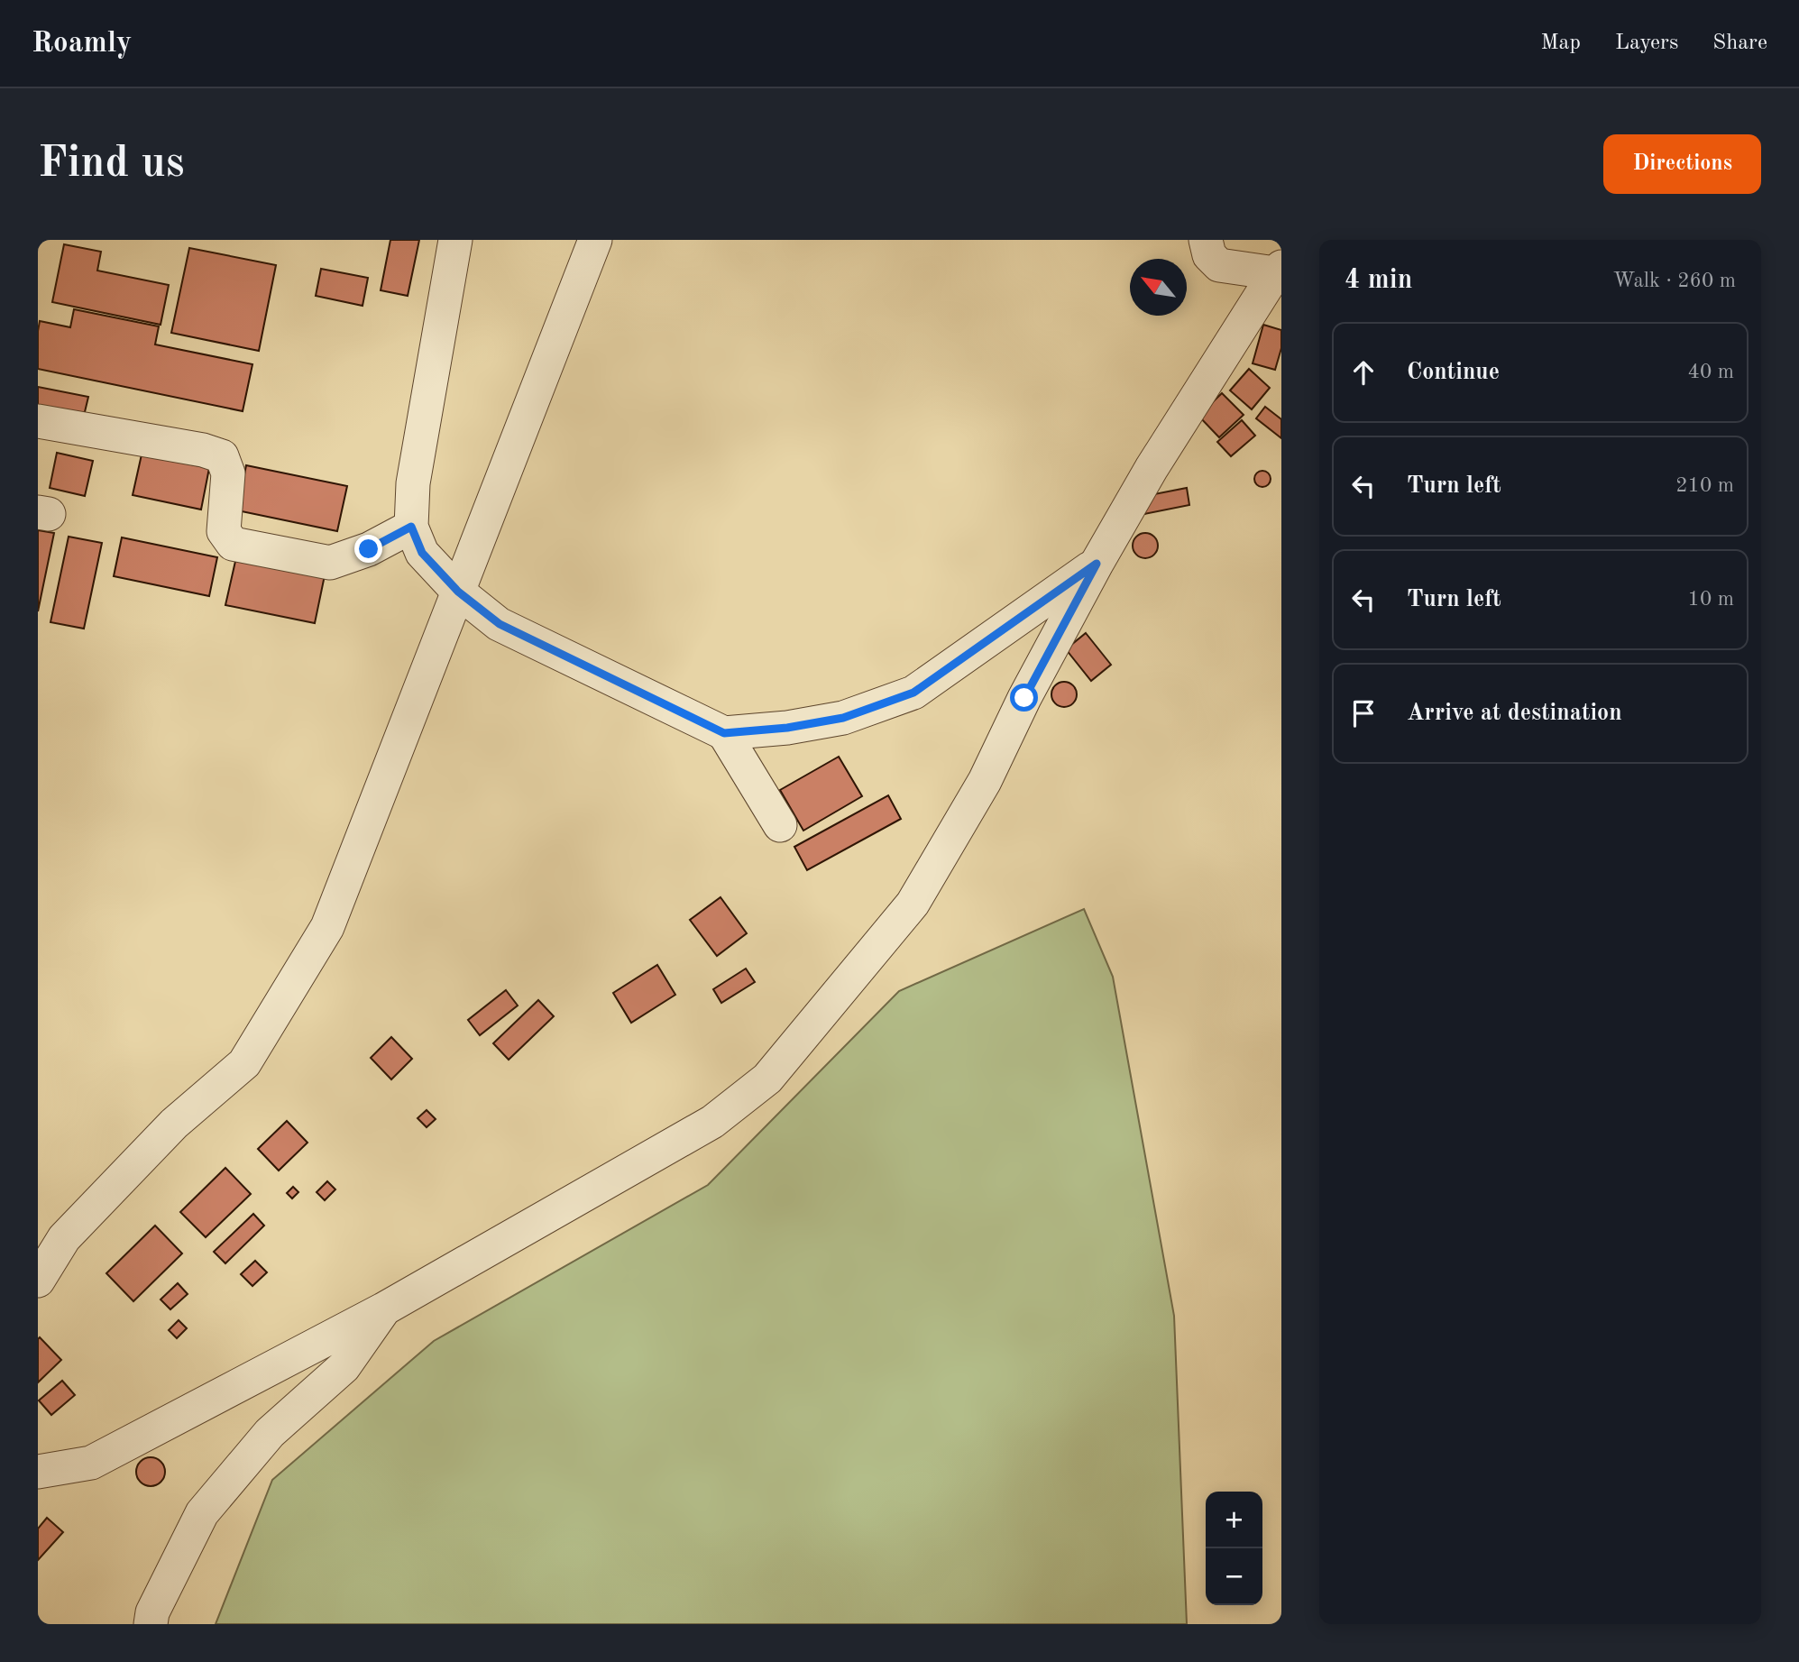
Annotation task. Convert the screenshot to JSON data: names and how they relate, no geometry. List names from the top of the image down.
{
  "north": "top left",
  "page": {
    "header": "Roamly",
    "nav": ["Map", "Layers", "Share"],
    "buttons": "Directions",
    "title": "Find us",
    "heading": ["4 min", "Walk · 260 m"],
    "list": [
      ["Continue", "40 m"],
      ["Turn left", "210 m"],
      ["Turn left", "10 m"],
      "Arrive at destination"
    ],
    "map_buttons": ["+", "−"]
  }
}
